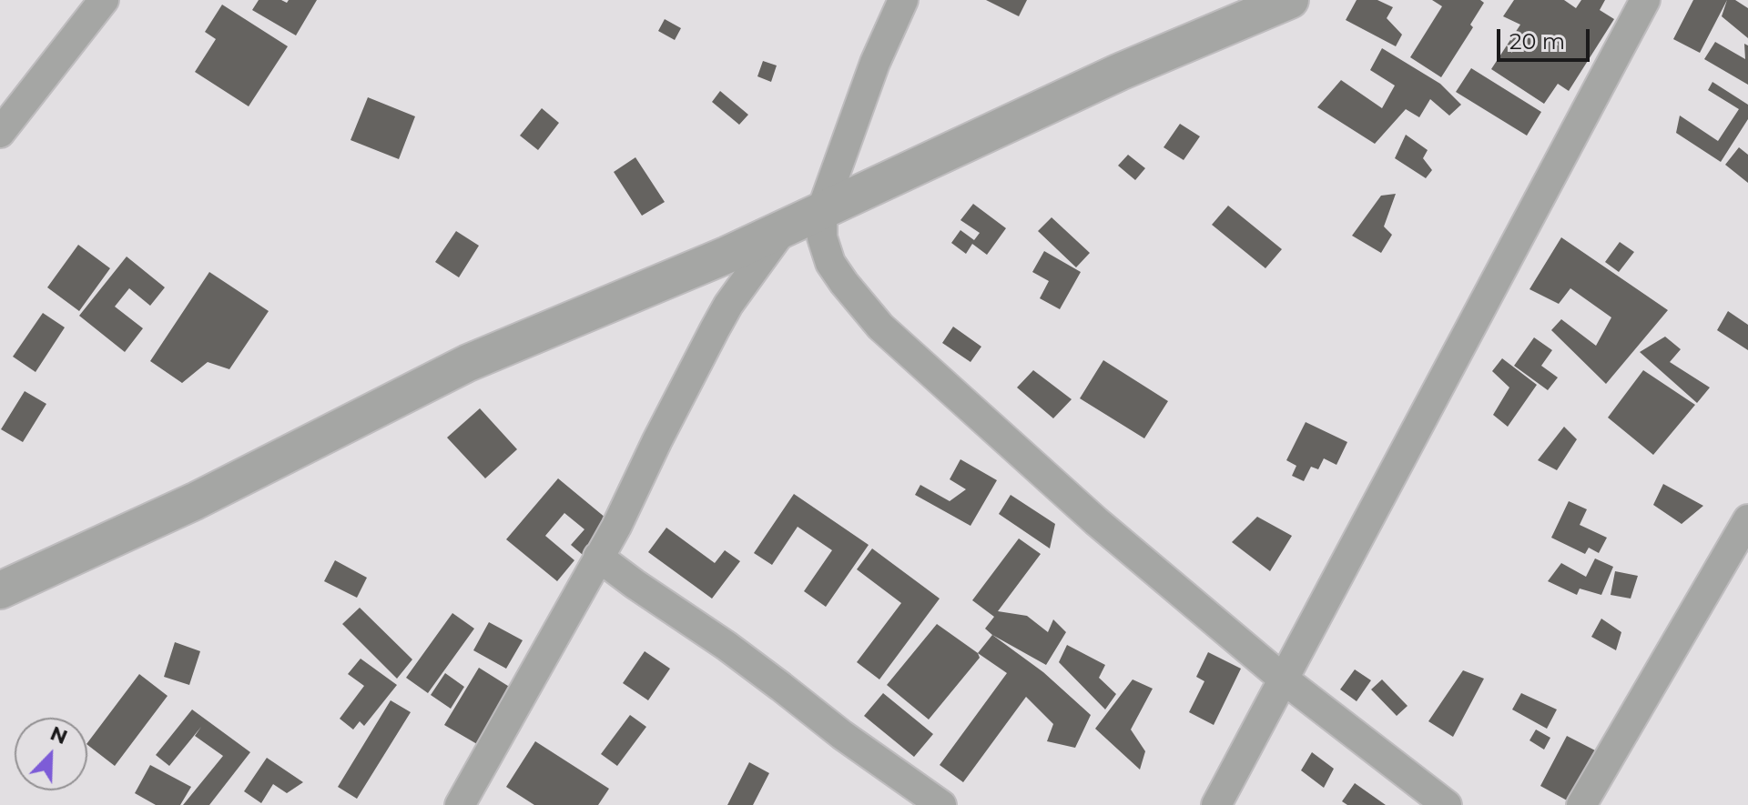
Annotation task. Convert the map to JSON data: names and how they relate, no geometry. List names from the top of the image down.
{
  "scale_bar": "20 m",
  "north": "top right"
}
